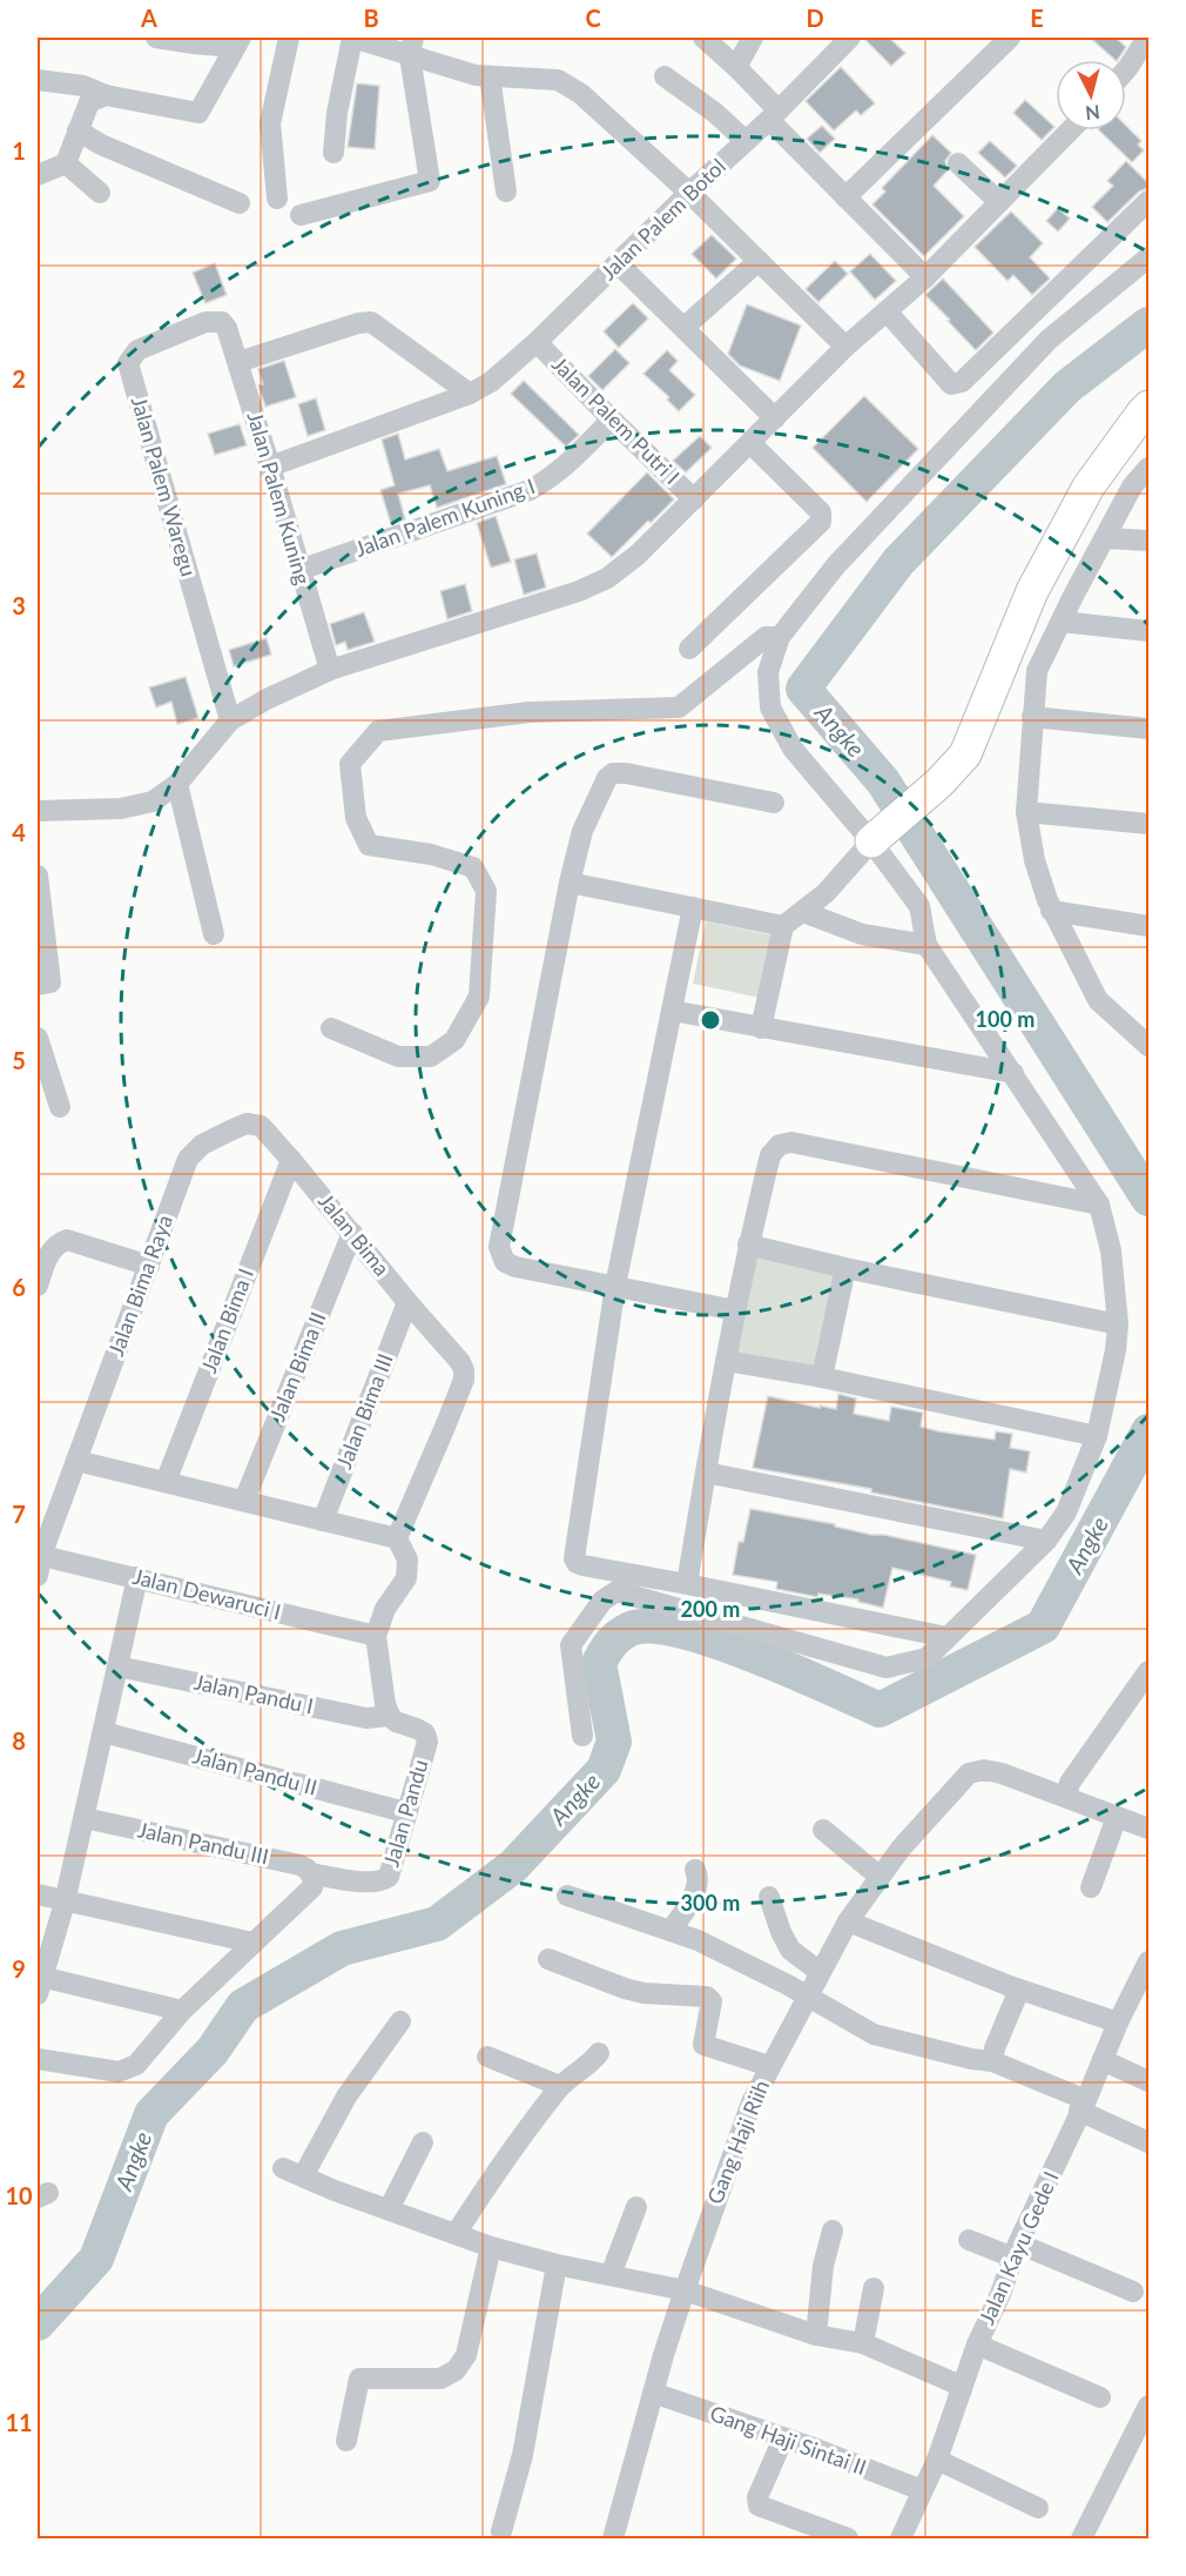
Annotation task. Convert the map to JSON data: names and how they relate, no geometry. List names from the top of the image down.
{
  "streets": {
    "street": [
      "Jalan Palem Botol",
      "Jalan Palem Putri I",
      "Jalan Palem Waregu",
      "Jalan Palem Kuning",
      "Jalan Palem Kuning I",
      "Jalan Bima",
      "Jalan Bima Raya",
      "Jalan Bima I",
      "Jalan Bima II",
      "Jalan Bima III",
      "Jalan Dewaruci I",
      "Jalan Pandu I",
      "Jalan Pandu II",
      "Jalan Pandu",
      "Jalan Pandu III",
      "Gang Haji Riih",
      "Jalan Kayu Gede I",
      "Gang Haji Sintai II"
    ]
  },
  "crossings": [
    ["Jalan Palem Botol", "Jalan Palem Putri I"],
    ["Jalan Palem Botol", "Jalan Palem Kuning"],
    ["Jalan Palem Putri I", "Jalan Palem Kuning I"],
    ["Jalan Palem Waregu", "Jalan Palem Kuning"],
    ["Jalan Palem Kuning", "Jalan Palem Kuning I"],
    ["Jalan Bima", "Jalan Bima Raya"],
    ["Jalan Bima", "Jalan Bima I"],
    ["Jalan Bima", "Jalan Bima II"],
    ["Jalan Bima", "Jalan Bima III"],
    ["Jalan Bima Raya", "Jalan Dewaruci I"],
    ["Jalan Pandu I", "Jalan Pandu"],
    ["Jalan Pandu II", "Jalan Pandu"],
    ["Jalan Pandu", "Jalan Pandu III"],
    ["Gang Haji Riih", "Gang Haji Sintai II"],
    ["Jalan Kayu Gede I", "Gang Haji Sintai II"]
  ],
  "water": ["Angke"],
  "north": "bottom",
  "grid": {
    "columns": [
      "A",
      "B",
      "C",
      "D",
      "E"
    ],
    "rows": [
      "1",
      "2",
      "3",
      "4",
      "5",
      "6",
      "7",
      "8",
      "9",
      "10",
      "11"
    ]
  },
  "rings": ["100 m", "200 m", "300 m"]
}
